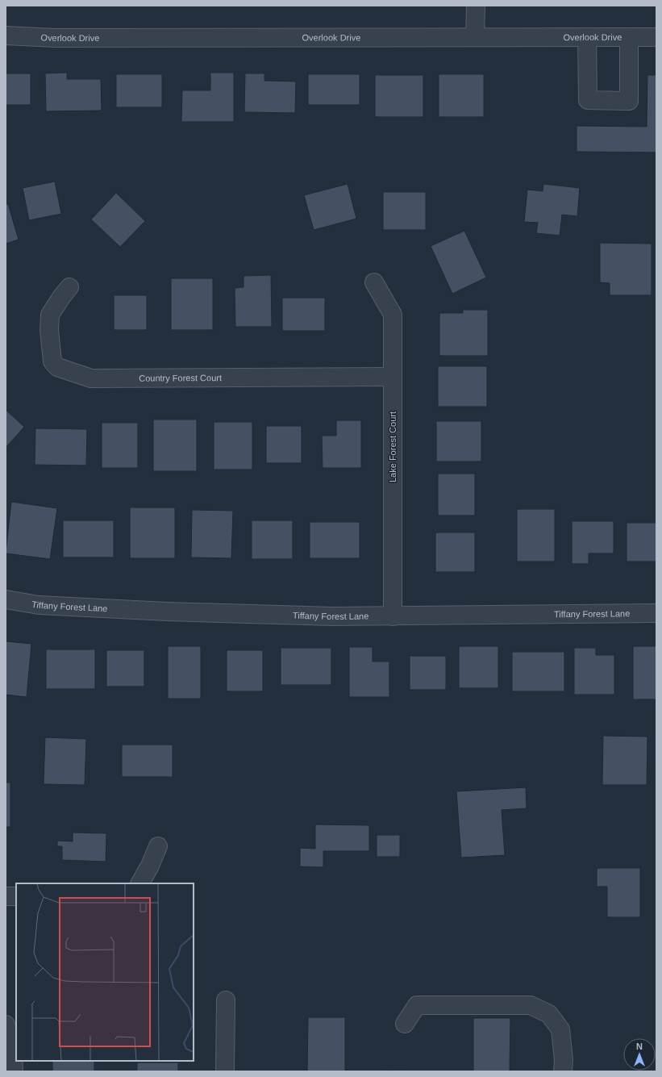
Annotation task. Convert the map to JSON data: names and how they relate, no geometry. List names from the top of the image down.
{
  "streets": {
    "street": [
      "Overlook Drive",
      "Country Forest Court",
      "Lake Forest Court",
      "Tiffany Forest Lane"
    ]
  },
  "crossings": [
    ["Country Forest Court", "Lake Forest Court"],
    ["Lake Forest Court", "Tiffany Forest Lane"]
  ],
  "north": "top"
}
